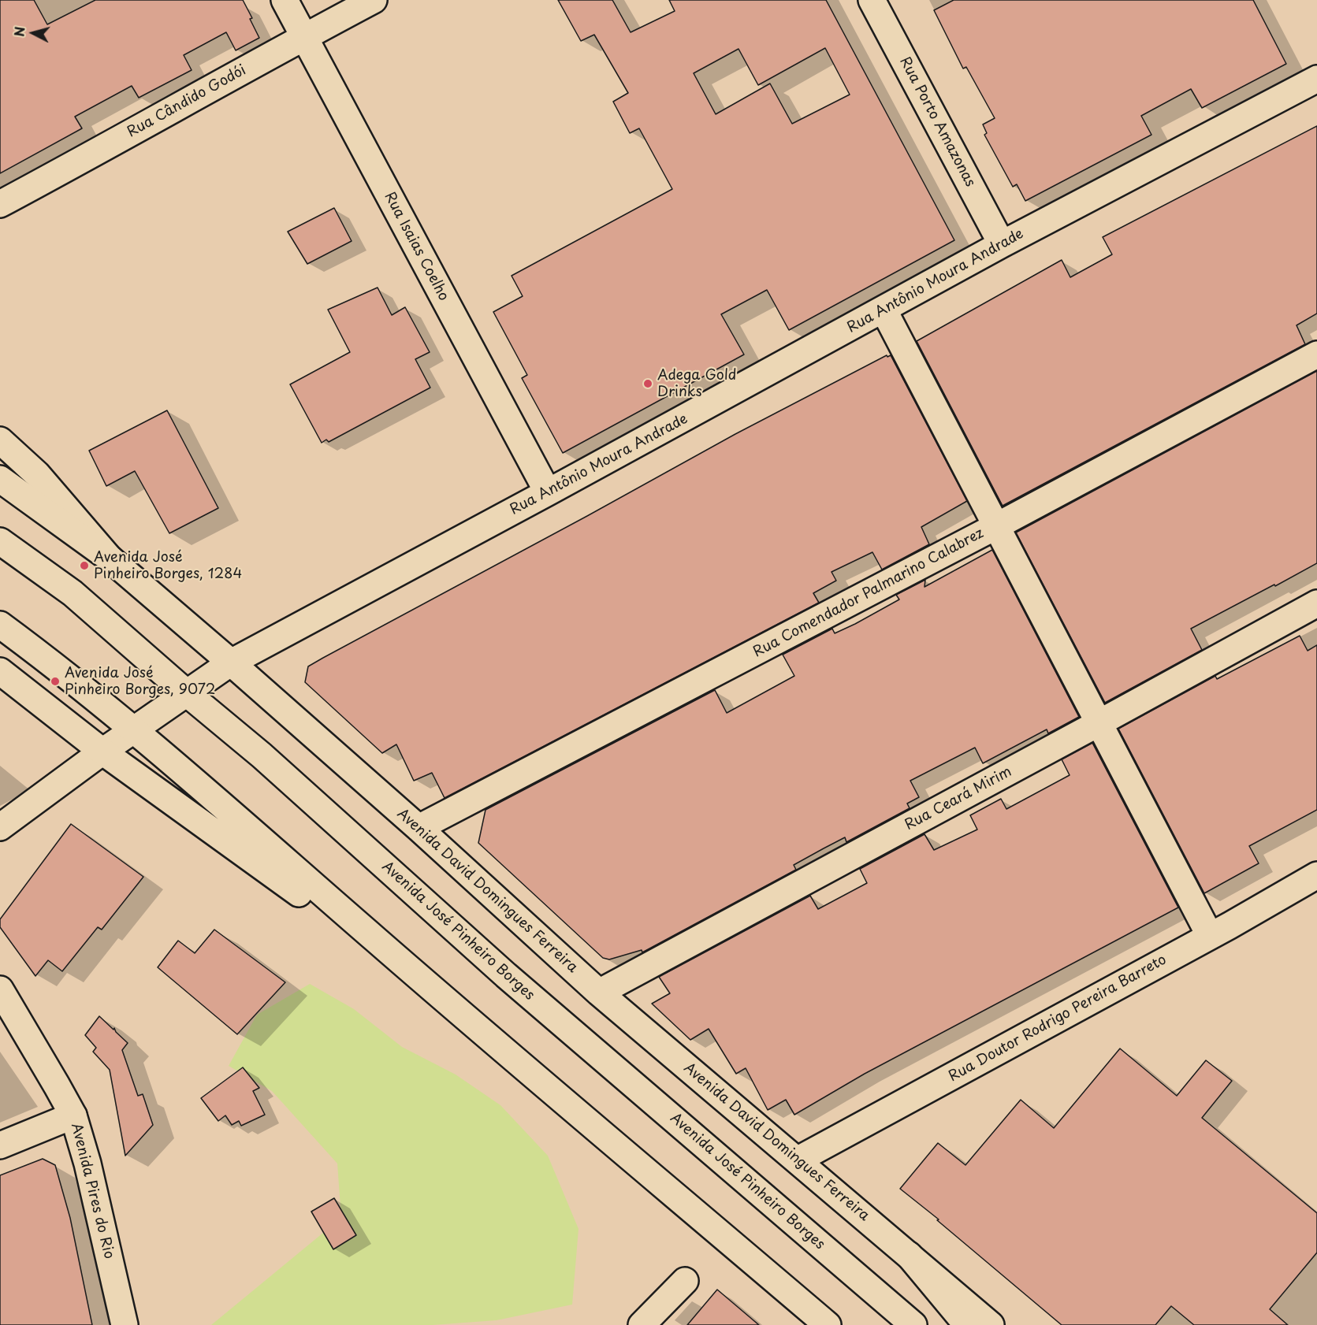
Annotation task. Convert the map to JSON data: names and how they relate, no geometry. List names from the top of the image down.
{
  "streets": {
    "street": [
      "Rua Cândido Godói",
      "Rua Porto Amazonas",
      "Rua Isaias Coelho",
      "Rua Antônio Moura Andrade",
      "Rua Comendador Palmarino Calabrez",
      "Rua Ceará Mirim",
      "Avenida David Domingues Ferreira",
      "Avenida José Pinheiro Borges",
      "Rua Doutor Rodrigo Pereira Barreto",
      "Avenida Pires do Rio"
    ]
  },
  "crossings": [
    ["Rua Cândido Godói", "Rua Isaias Coelho"],
    ["Rua Porto Amazonas", "Rua Antônio Moura Andrade"],
    ["Rua Isaias Coelho", "Rua Antônio Moura Andrade"],
    ["Rua Antônio Moura Andrade", "Avenida David Domingues Ferreira"],
    ["Rua Antônio Moura Andrade", "Avenida José Pinheiro Borges"],
    ["Rua Comendador Palmarino Calabrez", "Avenida David Domingues Ferreira"],
    ["Rua Ceará Mirim", "Avenida David Domingues Ferreira"],
    ["Avenida David Domingues Ferreira", "Rua Doutor Rodrigo Pereira Barreto"]
  ],
  "places": ["Adega Gold Drinks", "Avenida José Pinheiro Borges, 1284", "Avenida José Pinheiro Borges, 9072"],
  "north": "left"
}
